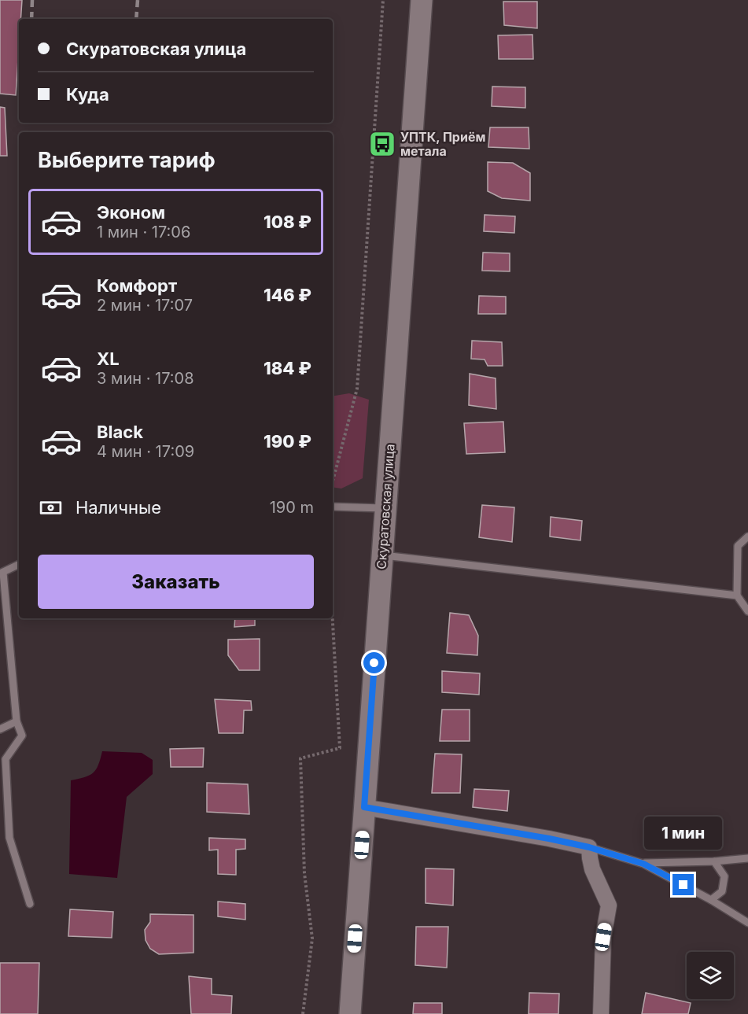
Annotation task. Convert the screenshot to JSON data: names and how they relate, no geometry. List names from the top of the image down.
{
  "streets": {
    "street": ["Скуратовская улица"]
  },
  "places": {
    "bus stop": ["УПТК, Приём метала"]
  },
  "page": {
    "banner": ["Скуратовская улица", "Куда"],
    "heading": "Выберите тариф",
    "list": [
      {
        "name": "Эконом",
        "note": "1 мин · 17:06",
        "value": "108 ₽"
      },
      {
        "name": "Комфорт",
        "note": "2 мин · 17:07",
        "value": "146 ₽"
      },
      {
        "name": "XL",
        "note": "3 мин · 17:08",
        "value": "184 ₽"
      },
      {
        "name": "Black",
        "note": "4 мин · 17:09",
        "value": "190 ₽"
      }
    ],
    "pay": ["Наличные", "190 m"],
    "buttons": "Заказать",
    "bubble": "1 мин"
  }
}
